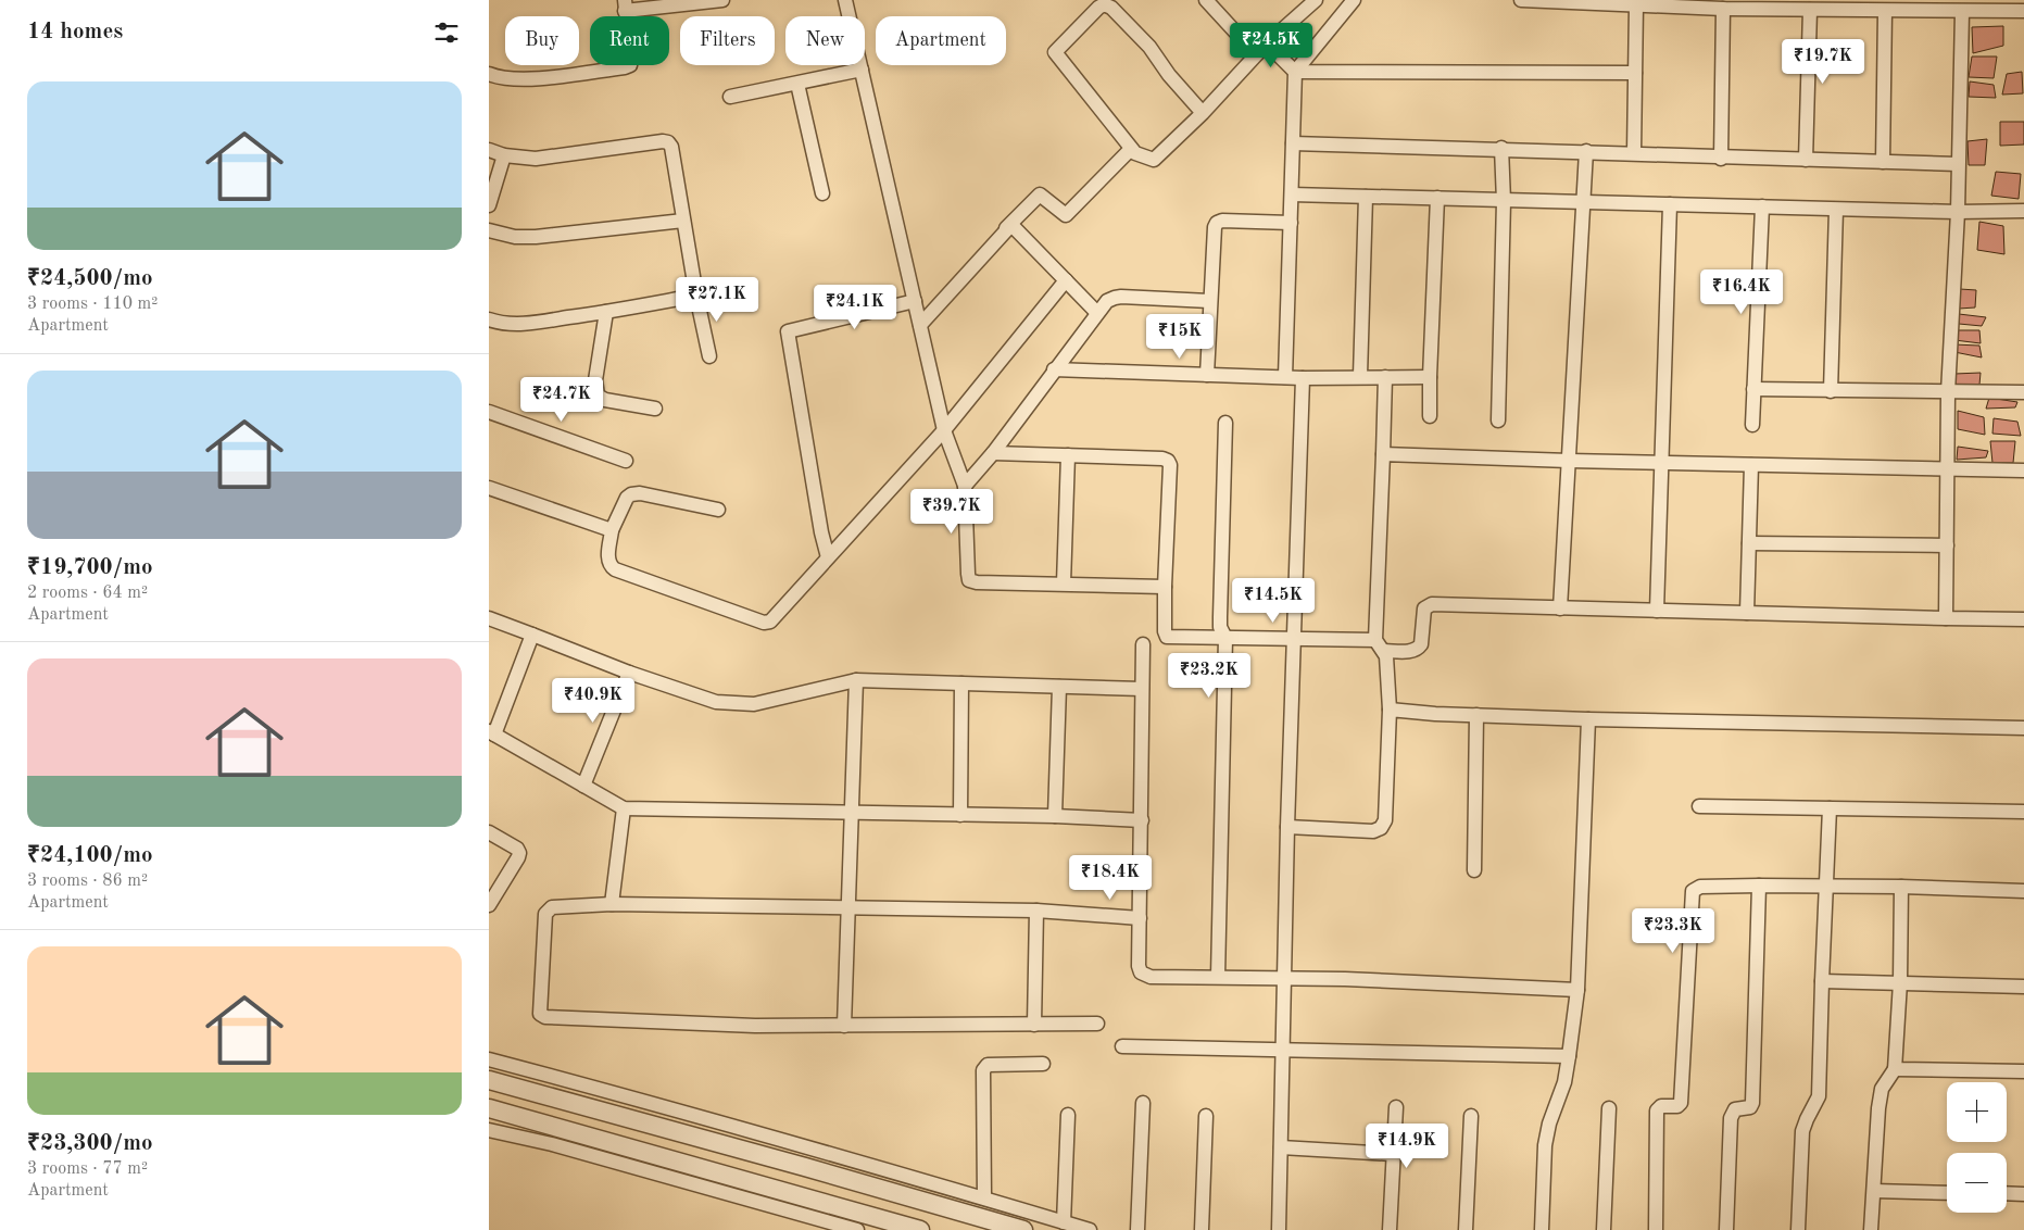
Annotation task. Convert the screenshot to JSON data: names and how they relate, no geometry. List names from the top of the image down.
{
  "page": {
    "heading": "14 homes",
    "chip": [
      "Buy",
      "Rent",
      "Filters",
      "New",
      "Apartment"
    ],
    "price": [
      "₹24.5K",
      "₹19.7K",
      "₹16.4K",
      "₹27.1K",
      "₹24.1K",
      "₹15K",
      "₹24.7K",
      "₹39.7K",
      "₹14.5K",
      "₹23.2K",
      "₹40.9K",
      "₹18.4K",
      "₹23.3K",
      "₹14.9K"
    ],
    "list": [
      {
        "name": "₹24,500/mo",
        "note": "3 rooms · 110 m² · Apartment"
      },
      {
        "name": "₹19,700/mo",
        "note": "2 rooms · 64 m² · Apartment"
      },
      {
        "name": "₹24,100/mo",
        "note": "3 rooms · 86 m² · Apartment"
      },
      {
        "name": "₹23,300/mo",
        "note": "3 rooms · 77 m² · Apartment"
      }
    ],
    "map_buttons": ["+", "−"]
  }
}
